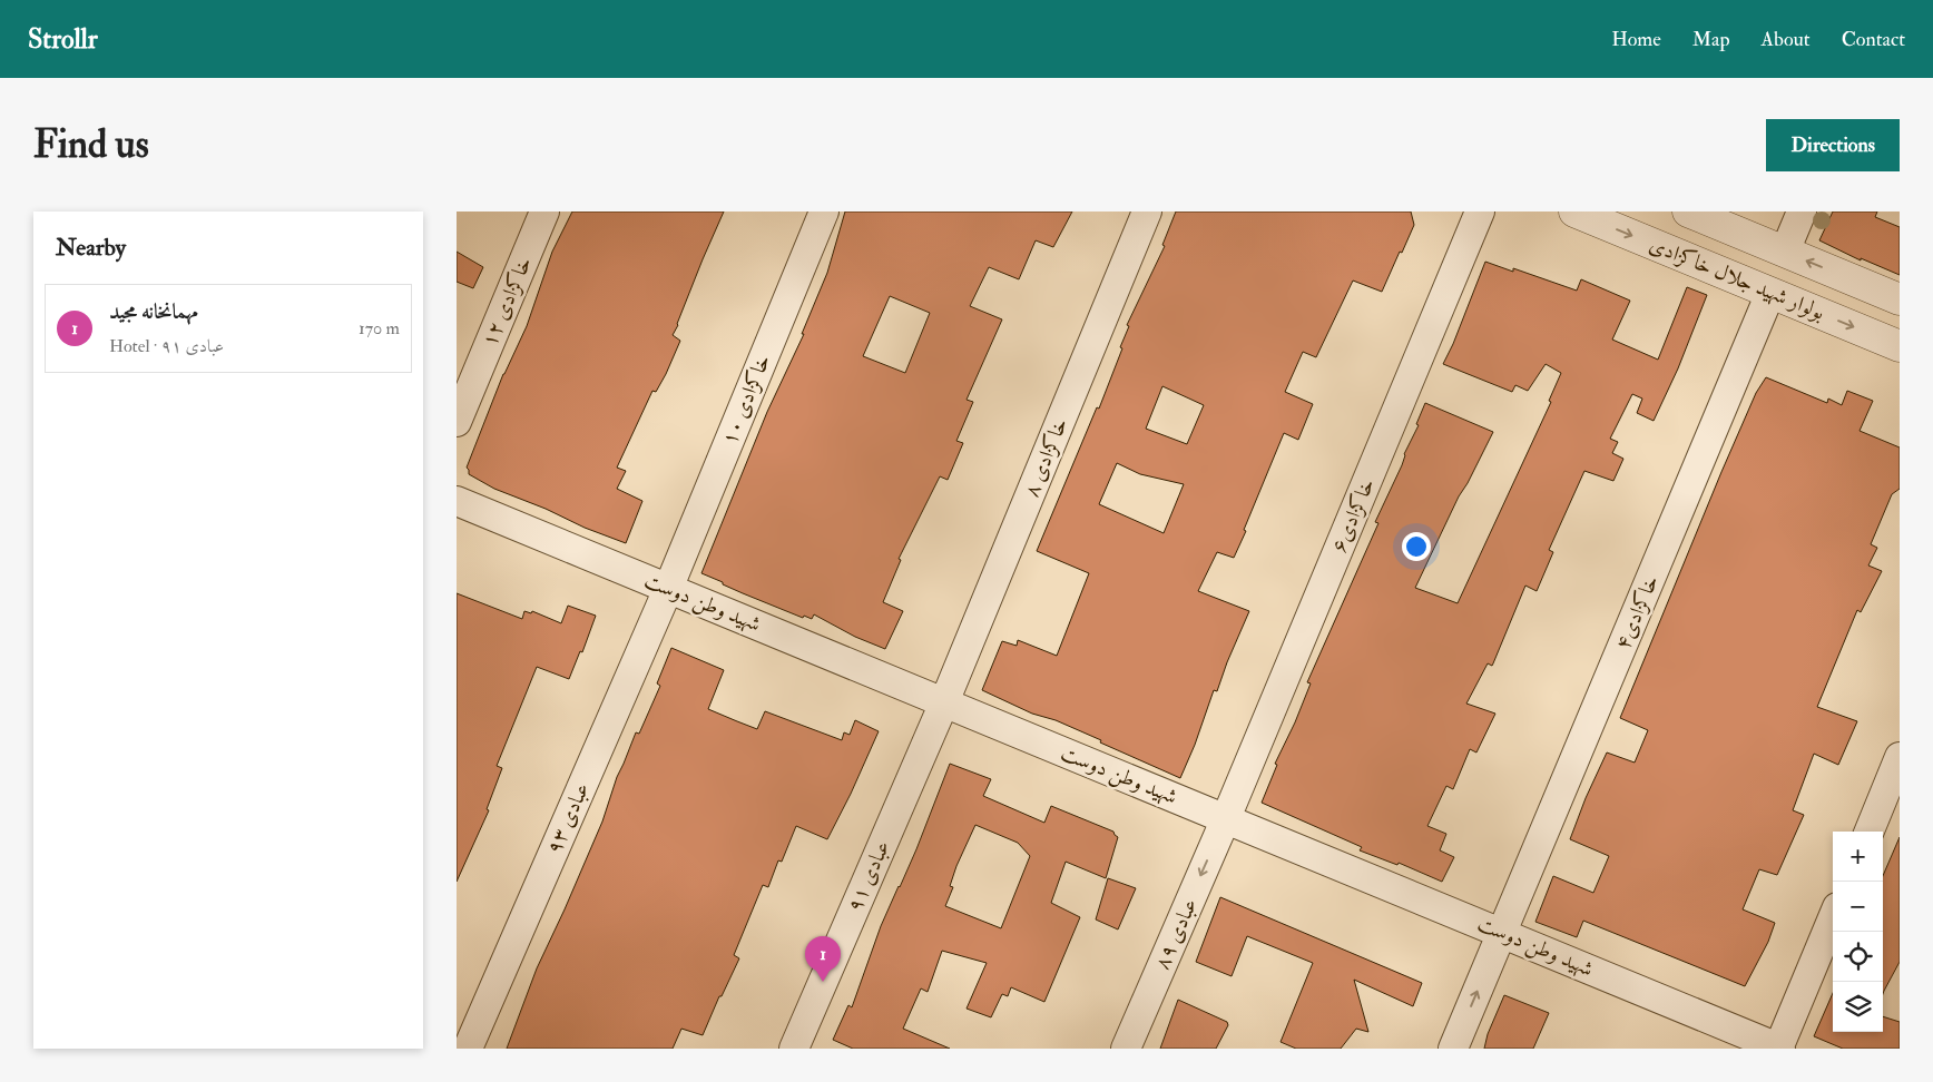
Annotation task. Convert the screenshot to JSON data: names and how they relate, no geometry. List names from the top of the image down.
{
  "streets": {
    "street": [
      "بولوار شهید جلال خاکزادی",
      "خاکزادی ۱۲",
      "خاکزادی ۱۰",
      "خاکزادی ۸",
      "خاکزادی۶",
      "شهید وطن دوست",
      "خاکزادی۴",
      "عبادی ۹۳",
      "عبادی ۹۱",
      "عبادی ۸۹"
    ]
  },
  "crossings": [
    ["بولوار شهید جلال خاکزادی", "خاکزادی۴"],
    ["خاکزادی ۱۰", "شهید وطن دوست"],
    ["خاکزادی ۱۰", "عبادی ۹۳"],
    ["خاکزادی ۸", "شهید وطن دوست"],
    ["خاکزادی ۸", "عبادی ۹۱"],
    ["خاکزادی۶", "شهید وطن دوست"],
    ["خاکزادی۶", "عبادی ۸۹"],
    ["شهید وطن دوست", "خاکزادی۴"],
    ["شهید وطن دوست", "عبادی ۹۳"],
    ["شهید وطن دوست", "عبادی ۹۱"],
    ["شهید وطن دوست", "عبادی ۸۹"]
  ],
  "one_way": ["عبادی ۸۹"],
  "page": {
    "header": "Strollr",
    "nav": [
      "Home",
      "Map",
      "About",
      "Contact"
    ],
    "buttons": "Directions",
    "title": "Find us",
    "heading": "Nearby",
    "list": [
      {
        "mark": "1",
        "name": "مهمانخانه مجید",
        "note": "Hotel · عبادی ۹۱",
        "value": "170 m"
      }
    ],
    "map_buttons": ["+", "−"],
    "pins": "1"
  }
}
